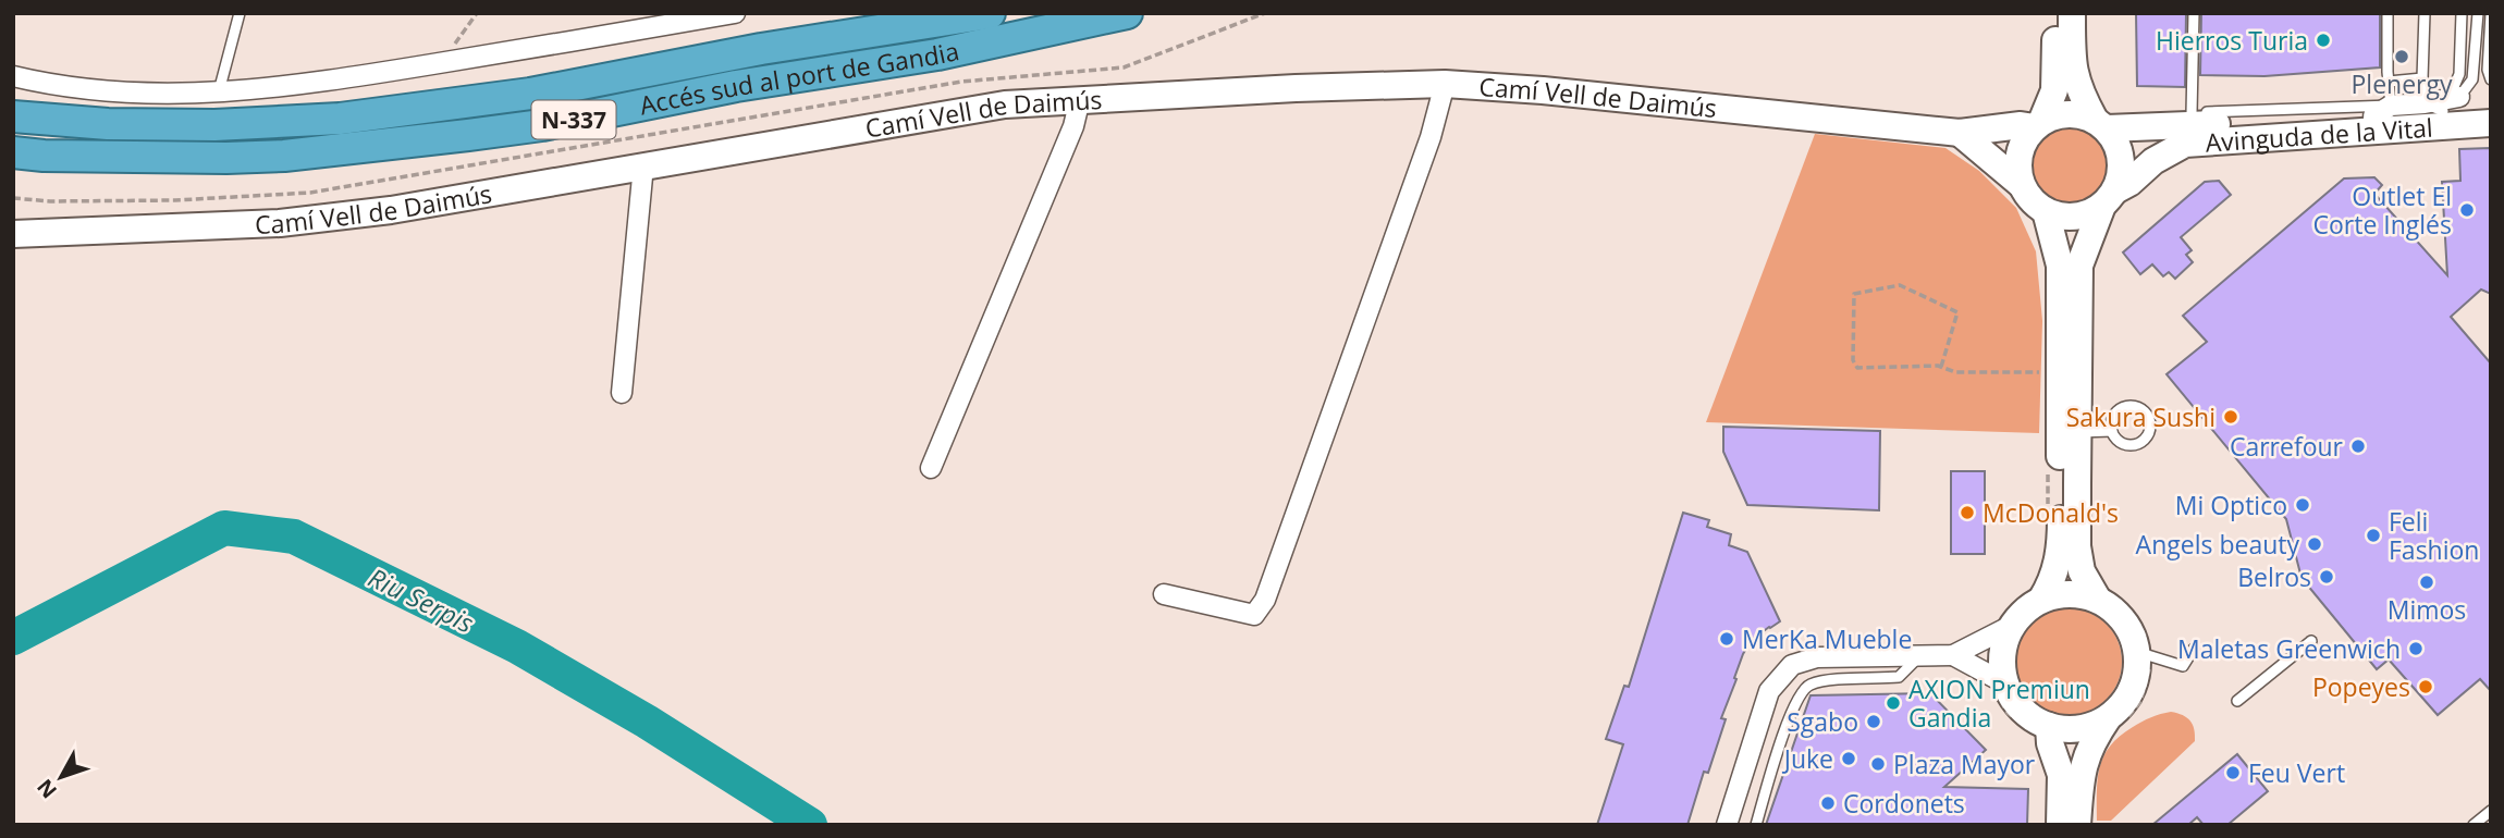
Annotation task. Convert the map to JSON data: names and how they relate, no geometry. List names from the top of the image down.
{
  "streets": {
    "highway": ["Accés sud al port de Gandia", "N-337"],
    "main road": ["Camí Vell de Daimús", "Avinguda de la Vital"]
  },
  "crossings": [
    ["Camí Vell de Daimús", "Avinguda de la Vital"]
  ],
  "water": ["Riu Serpis"],
  "places": [
    "Hierros Turia",
    "Plenergy",
    "Outlet El Corte Inglés",
    "Sakura Sushi",
    "Carrefour",
    "Mi Optico",
    "McDonald's",
    "Feli Fashion",
    "Angels beauty",
    "Belros",
    "Mimos",
    "MerKa Mueble",
    "Maletas Greenwich",
    "Popeyes",
    "AXION Premiun Gandia",
    "Sgabo",
    "Juke",
    "Plaza Mayor",
    "Feu Vert",
    "Cordonets"
  ],
  "north": "bottom left"
}
